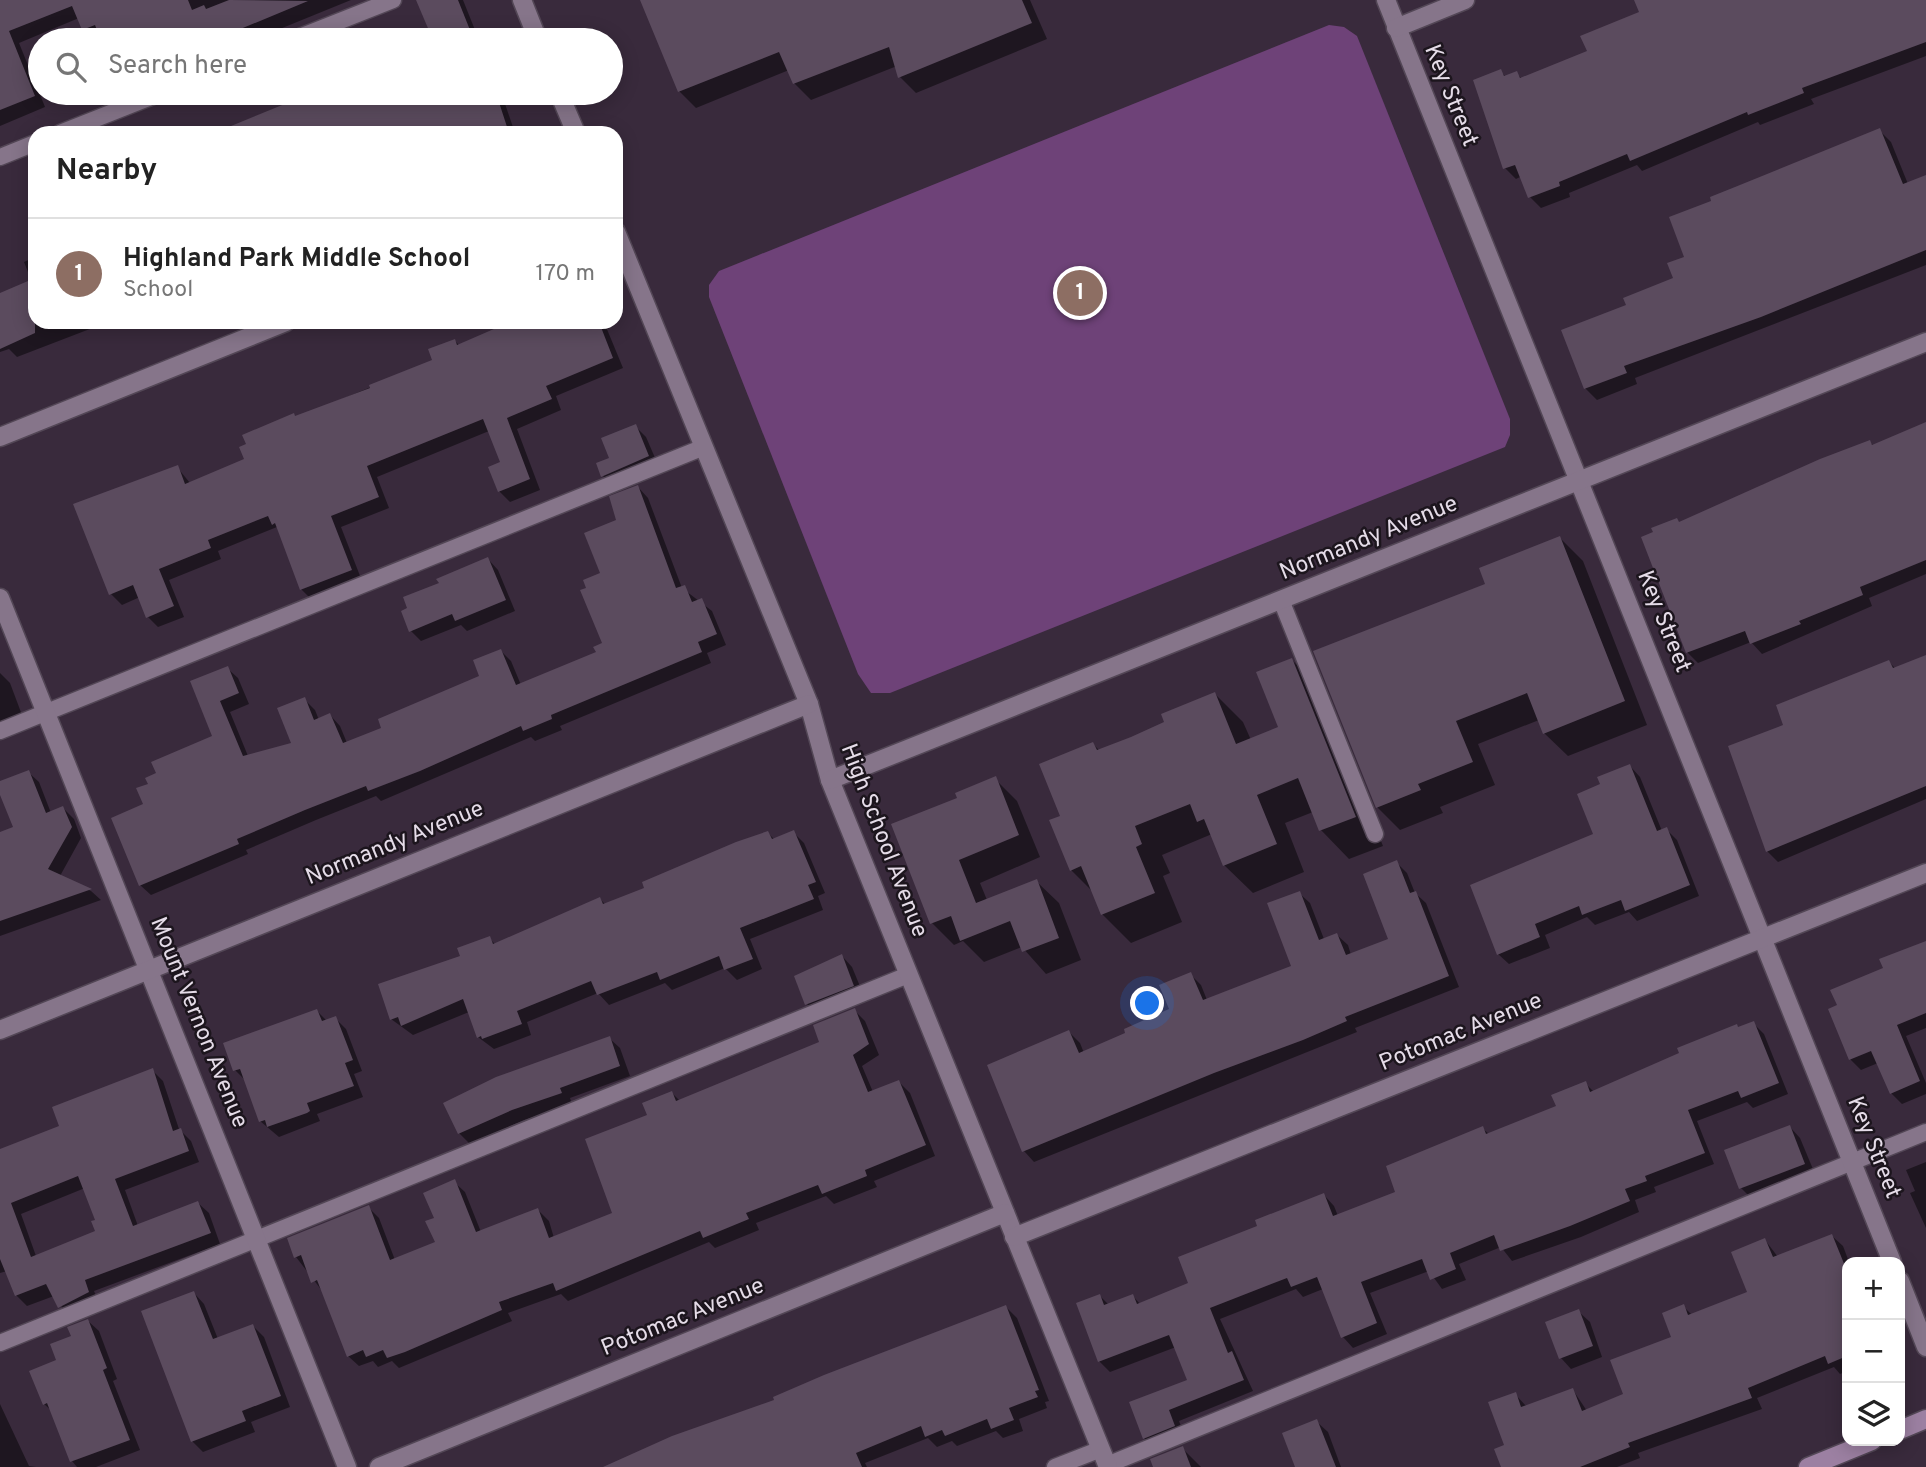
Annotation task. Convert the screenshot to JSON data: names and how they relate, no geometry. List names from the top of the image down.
{
  "streets": {
    "street": [
      "Key Street",
      "Normandy Avenue",
      "High School Avenue",
      "Mount Vernon Avenue",
      "Potomac Avenue"
    ]
  },
  "crossings": [
    ["Key Street", "Normandy Avenue"],
    ["Key Street", "Potomac Avenue"],
    ["Normandy Avenue", "High School Avenue"],
    ["Normandy Avenue", "Mount Vernon Avenue"],
    ["High School Avenue", "Potomac Avenue"]
  ],
  "page": {
    "search": "Search here",
    "heading": "Nearby",
    "list": [
      {
        "mark": "1",
        "name": "Highland Park Middle School",
        "note": "School",
        "value": "170 m"
      }
    ],
    "pins": "1",
    "map_buttons": ["+", "−"]
  }
}
